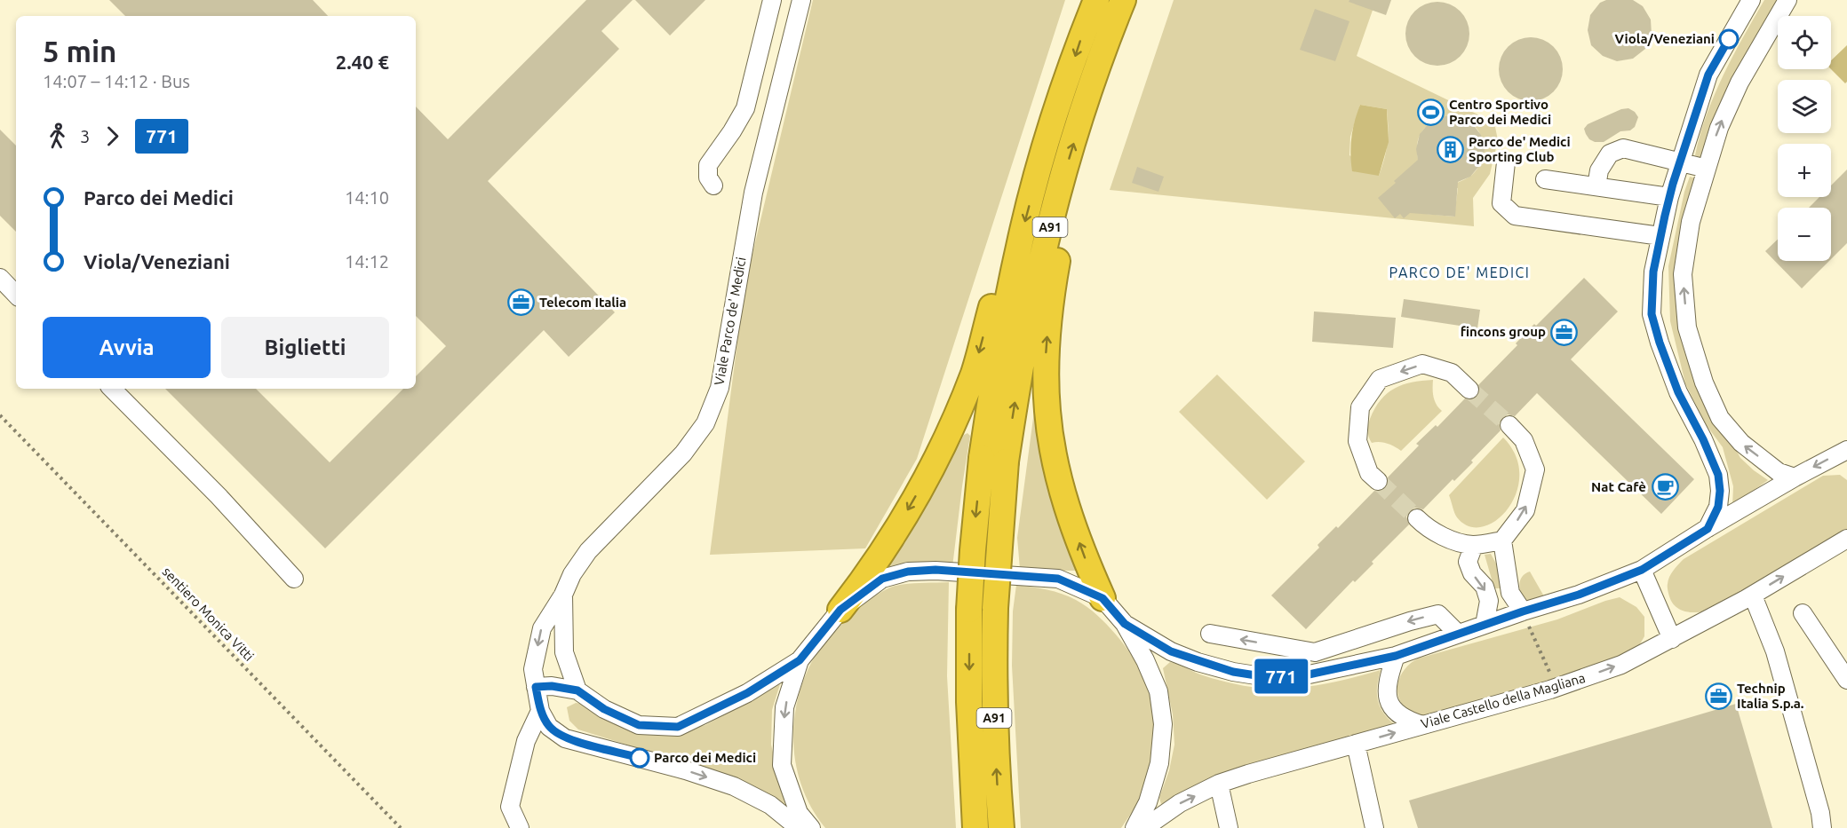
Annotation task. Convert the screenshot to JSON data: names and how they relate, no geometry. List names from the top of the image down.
{
  "streets": {
    "highway": ["A91"],
    "street": ["Viale Parco de' Medici", "Viale Castello della Magliana"],
    "path": ["sentiero Monica Vitti"]
  },
  "districts": ["PARCO DE' MEDICI"],
  "places": {
    "other": ["Viola/Veneziani", "Parco dei Medici"],
    "sports": ["Centro Sportivo Parco dei Medici"],
    "building": ["Parco de' Medici Sporting Club"],
    "office": ["Telecom Italia", "fincons group", "Technip Italia S.p.a."],
    "cafe": ["Nat Cafè"]
  },
  "lines": ["bus line 771"],
  "page": {
    "on_map": "771",
    "map_buttons": ["+", "−"],
    "heading": ["5 min", "14:07 – 14:12 · Bus", "2.40 €"],
    "legs": ["3", "771"],
    "list": [
      {
        "name": "Parco dei Medici",
        "value": "14:10"
      },
      {
        "name": "Viola/Veneziani",
        "value": "14:12"
      }
    ],
    "buttons": ["Avvia", "Biglietti"]
  }
}
